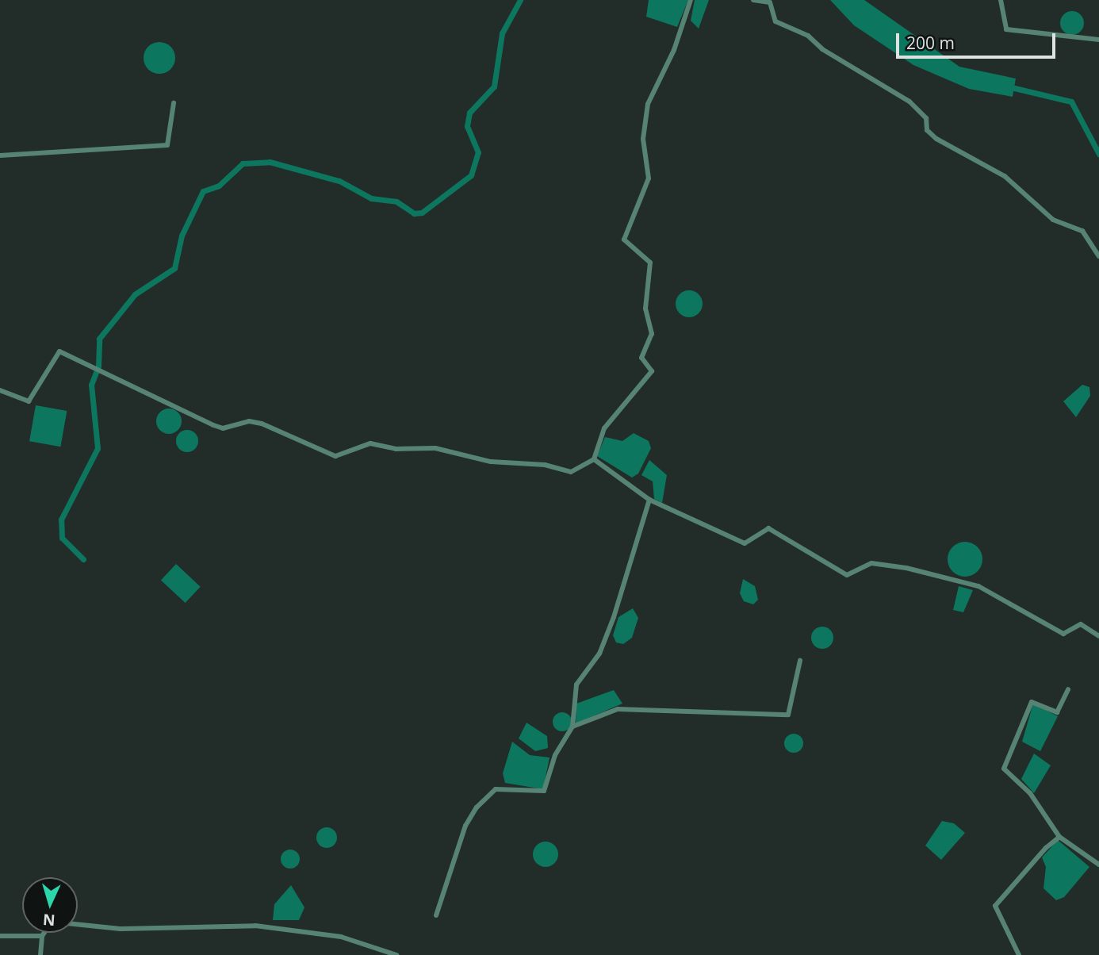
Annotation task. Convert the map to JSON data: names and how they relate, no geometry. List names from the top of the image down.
{
  "scale_bar": "200 m",
  "north": "bottom"
}
